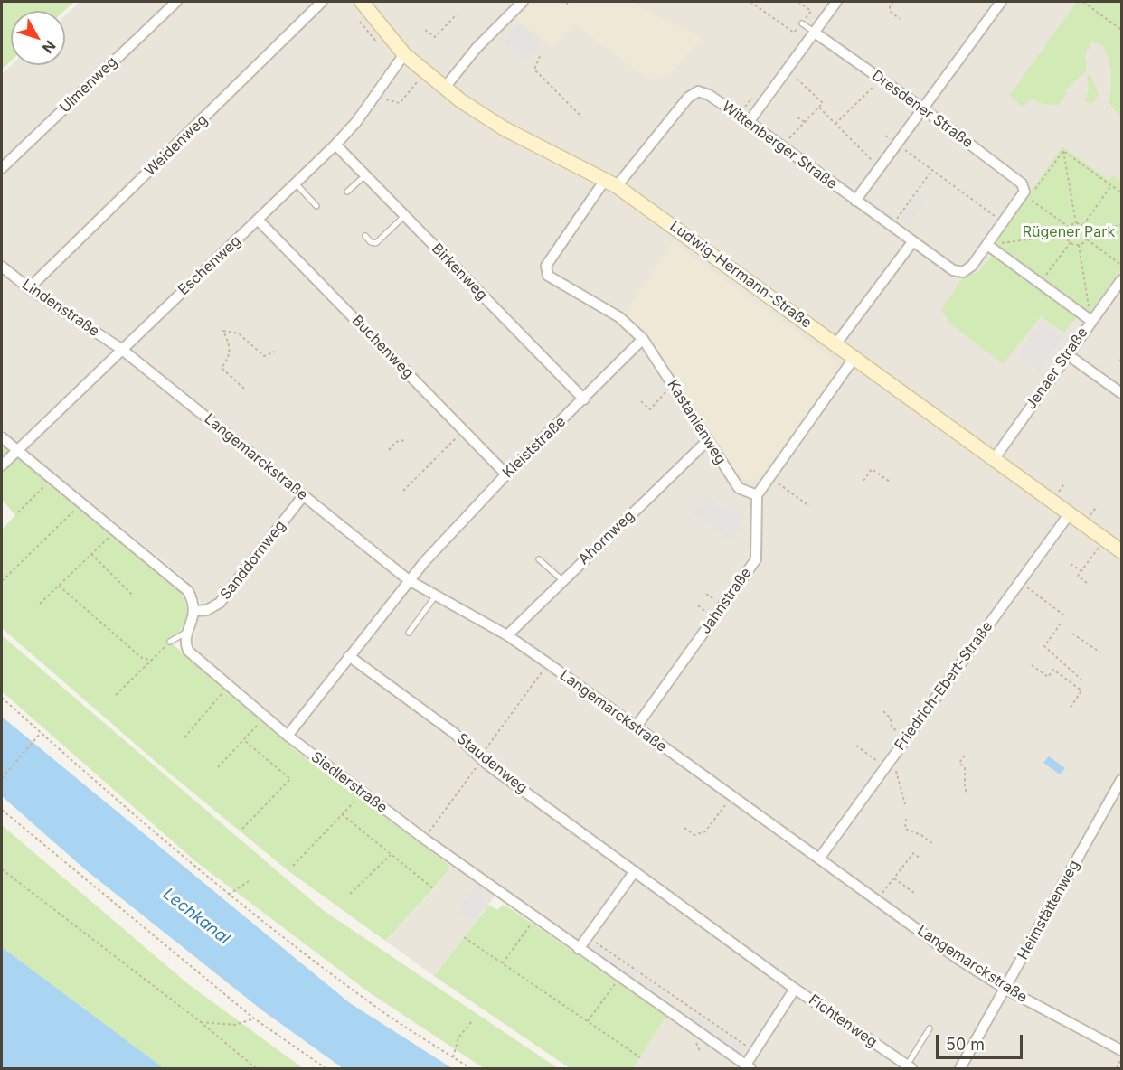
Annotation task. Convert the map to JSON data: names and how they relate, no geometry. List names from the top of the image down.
{
  "streets": {
    "street": [
      "Ulmenweg",
      "Dresdener Straße",
      "Weidenweg",
      "Wittenberger Straße",
      "Eschenweg",
      "Birkenweg",
      "Ludwig-Hermann-Straße",
      "Lindenstraße",
      "Buchenweg",
      "Jenaer Straße",
      "Kastanienweg",
      "Kleiststraße",
      "Langemarckstraße",
      "Ahornweg",
      "Sanddornweg",
      "Jahnstraße",
      "Friedrich-Ebert-Straße",
      "Staudenweg",
      "Siedlerstraße",
      "Heimstättenweg",
      "Fichtenweg"
    ]
  },
  "crossings": [
    ["Weidenweg", "Lindenstraße"],
    ["Wittenberger Straße", "Ludwig-Hermann-Straße"],
    ["Eschenweg", "Birkenweg"],
    ["Eschenweg", "Ludwig-Hermann-Straße"],
    ["Eschenweg", "Lindenstraße"],
    ["Eschenweg", "Buchenweg"],
    ["Eschenweg", "Langemarckstraße"],
    ["Birkenweg", "Kleiststraße"],
    ["Ludwig-Hermann-Straße", "Jenaer Straße"],
    ["Ludwig-Hermann-Straße", "Friedrich-Ebert-Straße"],
    ["Lindenstraße", "Langemarckstraße"],
    ["Buchenweg", "Kleiststraße"],
    ["Kastanienweg", "Kleiststraße"],
    ["Kastanienweg", "Ahornweg"],
    ["Kastanienweg", "Jahnstraße"],
    ["Kleiststraße", "Langemarckstraße"],
    ["Kleiststraße", "Staudenweg"],
    ["Kleiststraße", "Siedlerstraße"],
    ["Langemarckstraße", "Ahornweg"],
    ["Langemarckstraße", "Sanddornweg"],
    ["Langemarckstraße", "Jahnstraße"],
    ["Langemarckstraße", "Friedrich-Ebert-Straße"],
    ["Langemarckstraße", "Heimstättenweg"],
    ["Staudenweg", "Fichtenweg"],
    ["Siedlerstraße", "Fichtenweg"]
  ],
  "water": ["Lechkanal"],
  "parks": ["Rügener Park"],
  "scale_bar": "50 m",
  "north": "bottom right"
}
